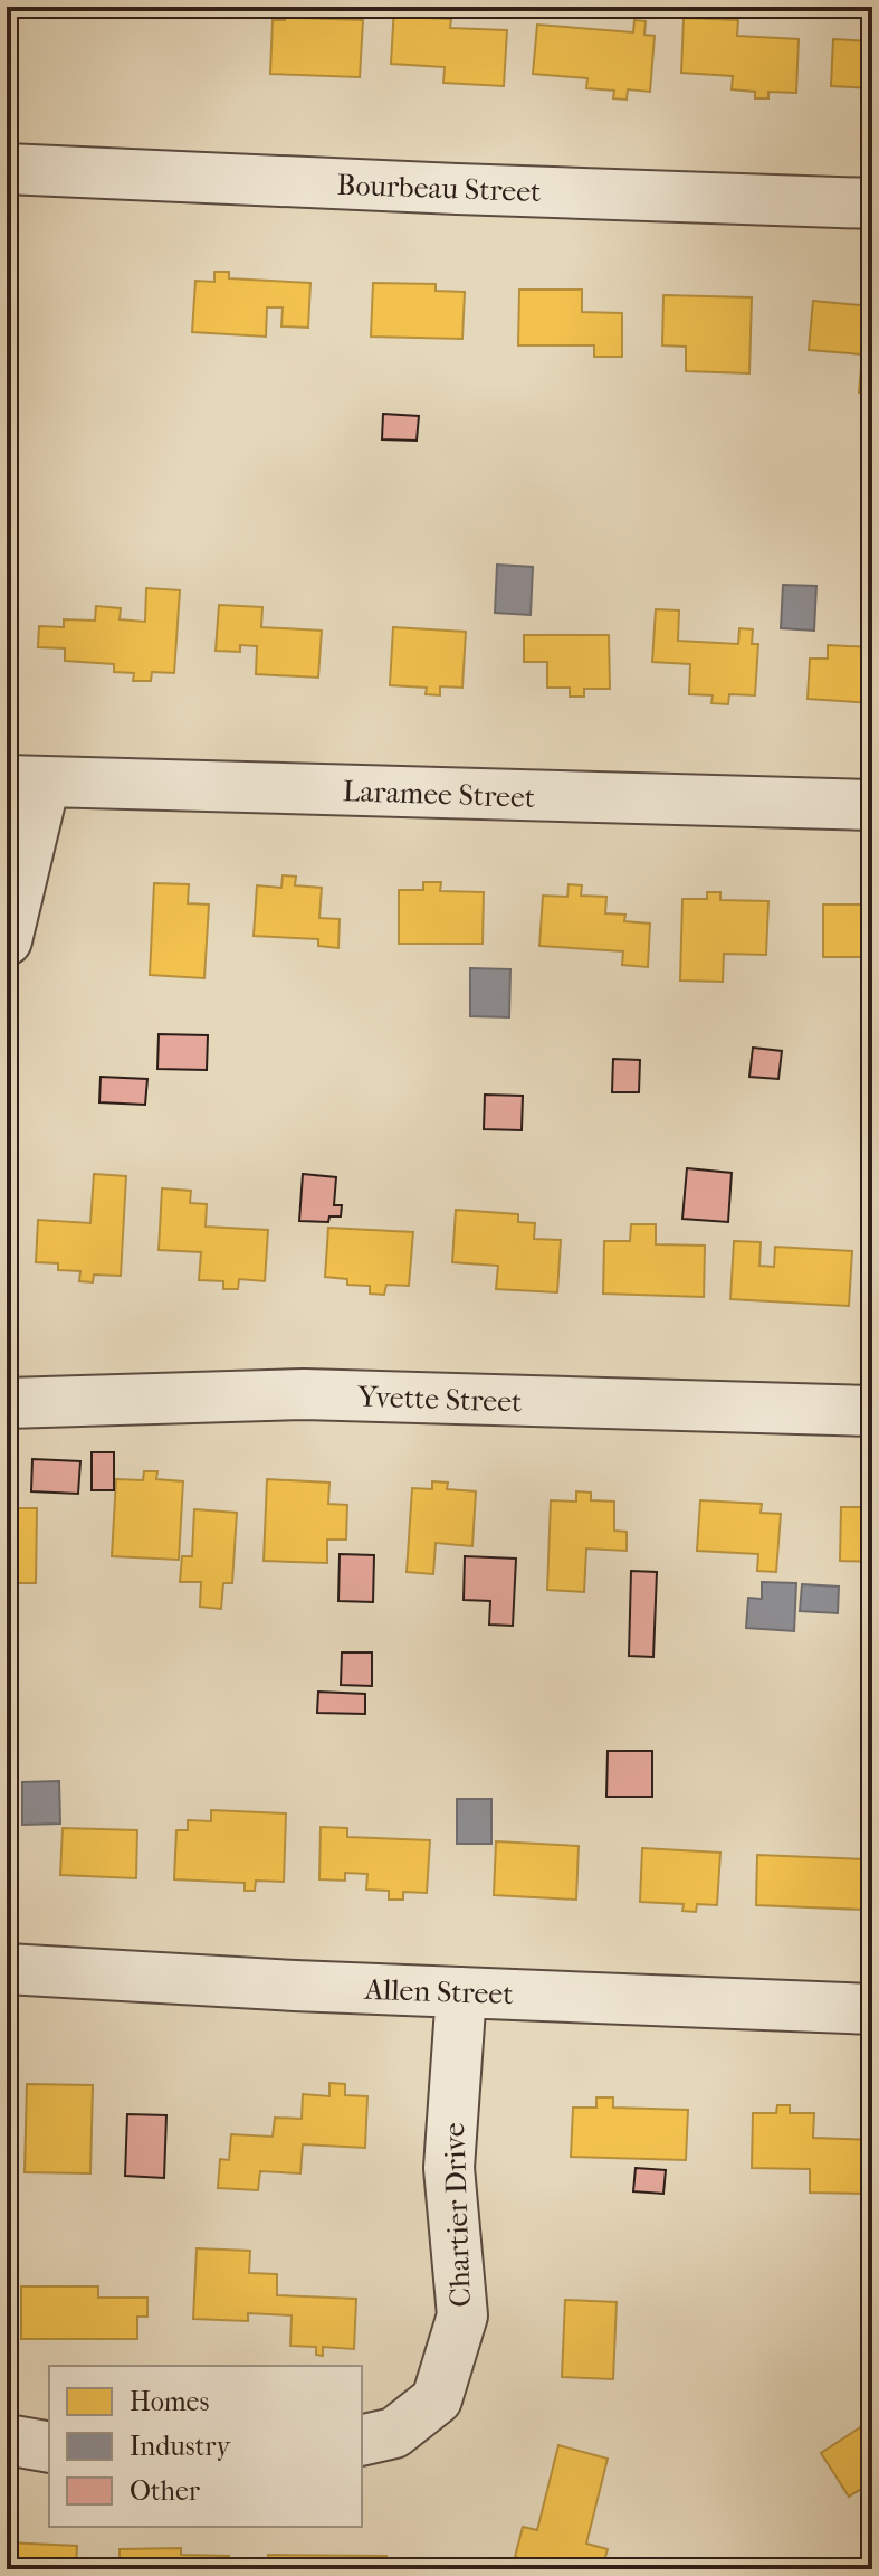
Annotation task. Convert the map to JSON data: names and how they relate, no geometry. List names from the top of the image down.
{
  "streets": {
    "street": [
      "Bourbeau Street",
      "Laramee Street",
      "Yvette Street",
      "Allen Street",
      "Chartier Drive"
    ]
  },
  "crossings": [
    ["Allen Street", "Chartier Drive"]
  ],
  "legend": ["Homes", "Industry", "Other"]
}
